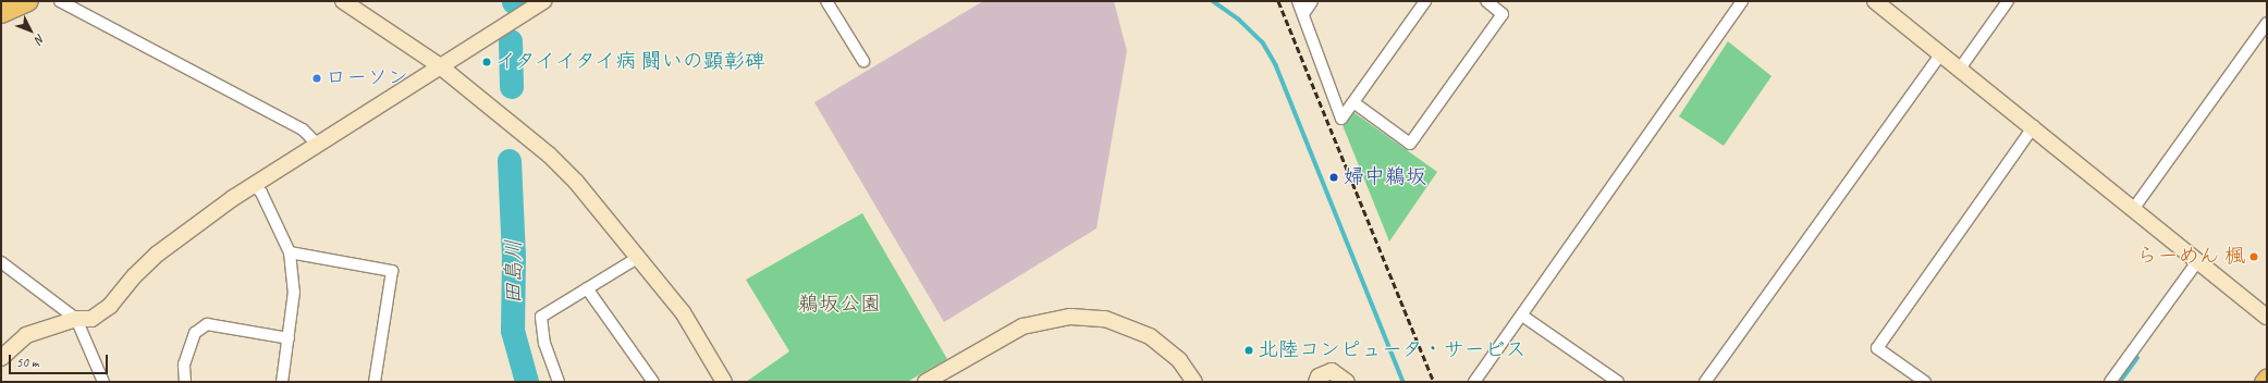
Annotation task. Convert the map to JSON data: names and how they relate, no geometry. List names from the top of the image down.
{
  "water": ["田島川"],
  "parks": ["鵜坂公園"],
  "places": [
    "イタイイタイ病 闘いの顕彰碑",
    "ローソン",
    "婦中鵜坂",
    "らーめん 楓",
    "北陸コンピュータ・サービス"
  ],
  "scale_bar": "50 m",
  "north": "bottom right"
}
